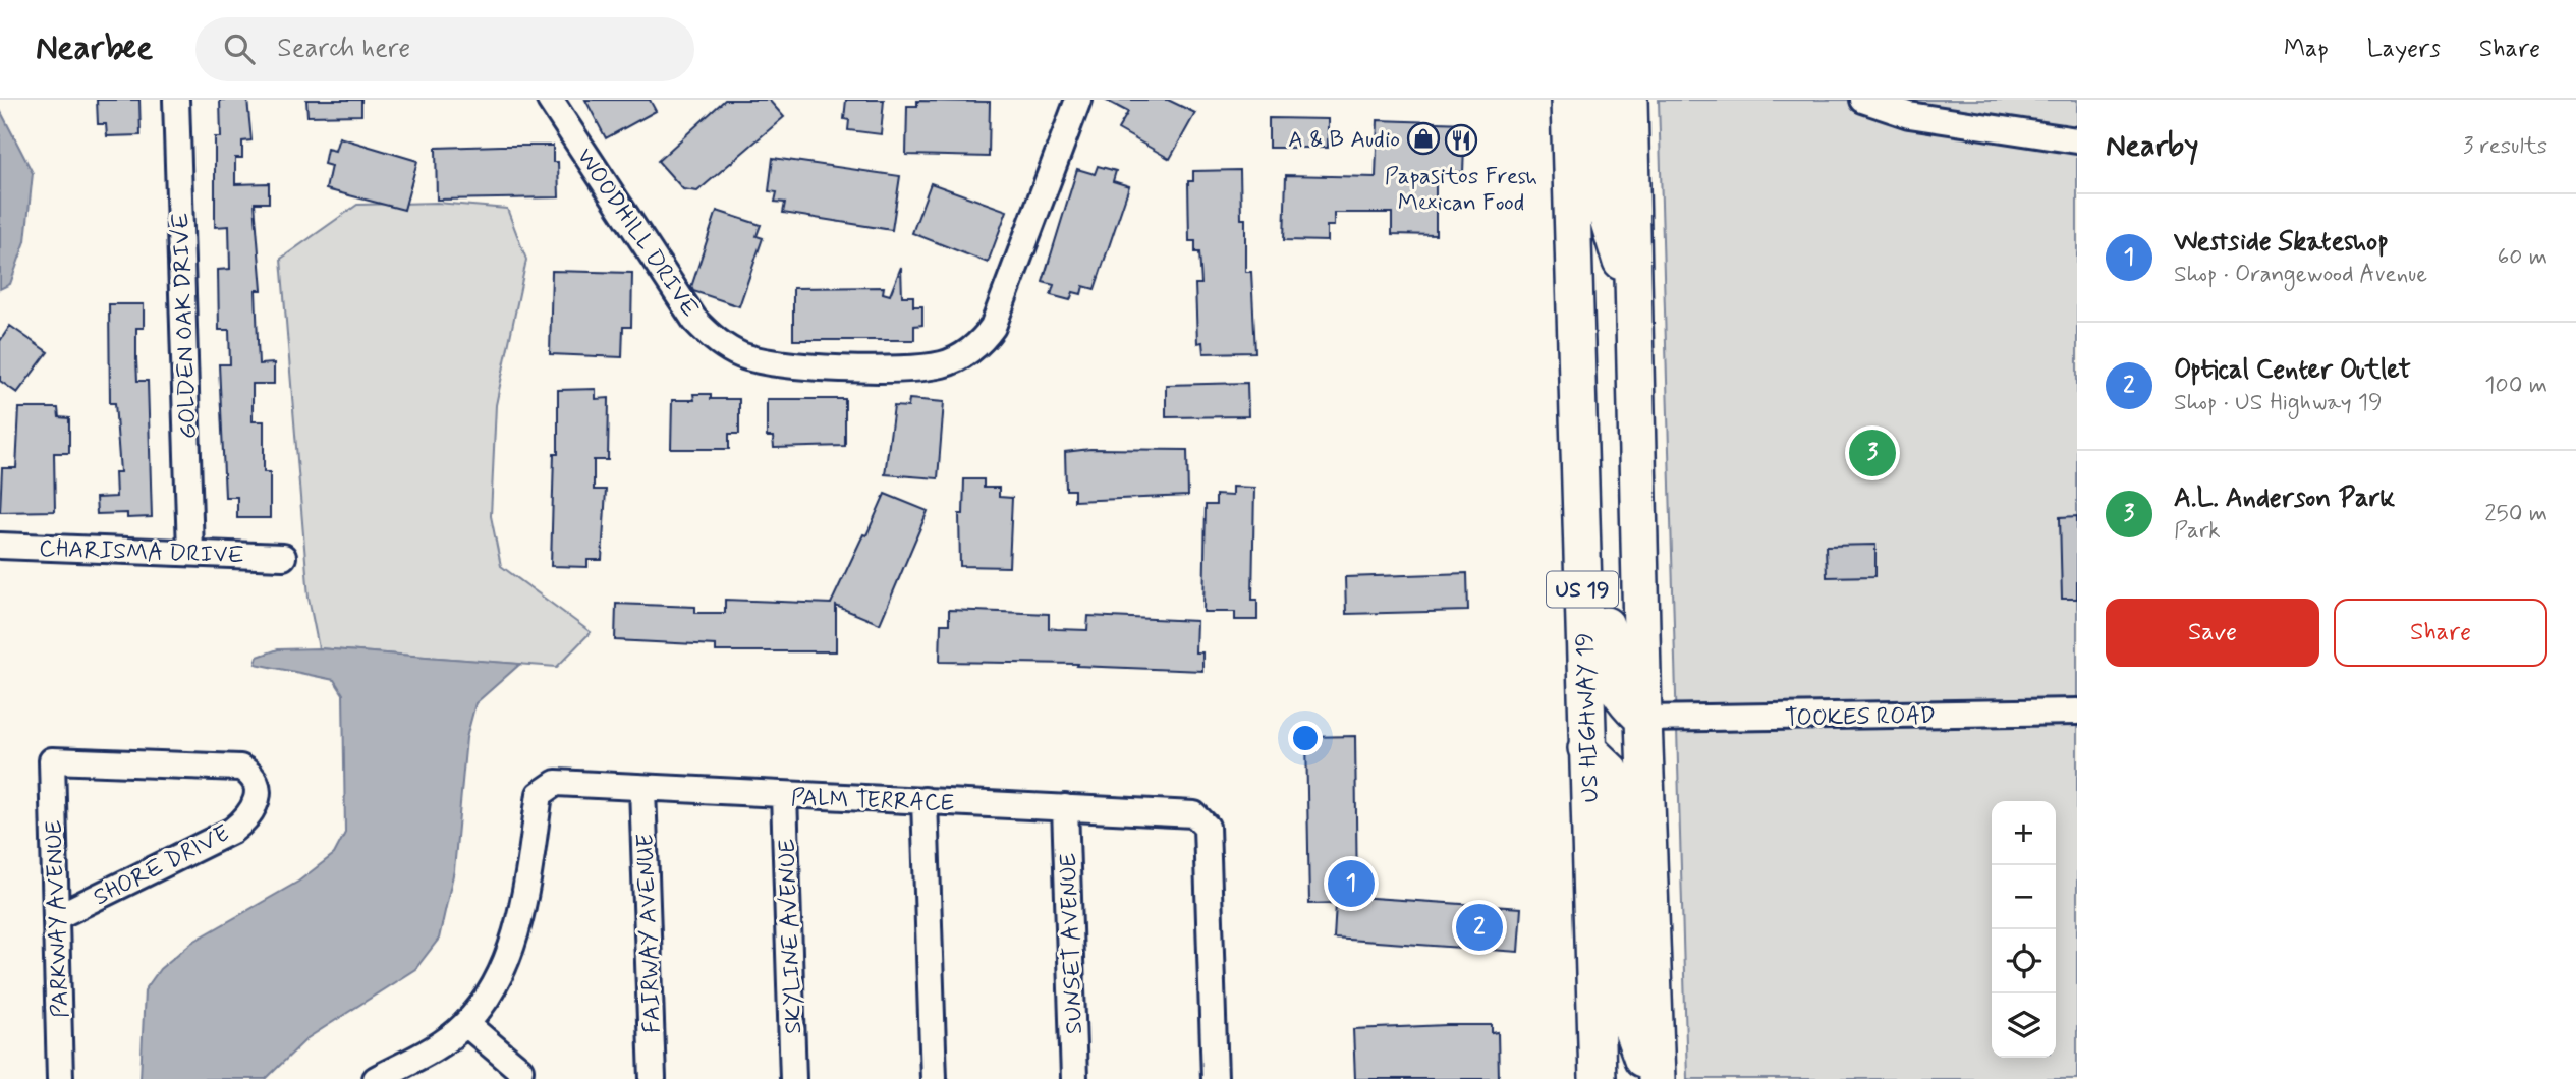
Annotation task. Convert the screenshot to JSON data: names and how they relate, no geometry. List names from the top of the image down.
{
  "streets": {
    "highway": ["US 19", "US HIGHWAY 19"],
    "street": [
      "WOODHILL DRIVE",
      "GOLDEN OAK DRIVE",
      "CHARISMA DRIVE",
      "TOOKES ROAD",
      "PALM TERRACE",
      "SHORE DRIVE",
      "PARKWAY AVENUE",
      "FAIRWAY AVENUE",
      "SKYLINE AVENUE",
      "SUNSET AVENUE"
    ]
  },
  "crossings": [
    ["GOLDEN OAK DRIVE", "CHARISMA DRIVE"],
    ["US 19", "TOOKES ROAD"],
    ["PALM TERRACE", "FAIRWAY AVENUE"],
    ["PALM TERRACE", "SKYLINE AVENUE"],
    ["PALM TERRACE", "SUNSET AVENUE"],
    ["SHORE DRIVE", "PARKWAY AVENUE"]
  ],
  "places": {
    "shop": ["A & B Audio"],
    "restaurant": ["Papasitos Fresh Mexican Food"]
  },
  "page": {
    "header": "Nearbee",
    "search": "Search here",
    "nav": ["Map", "Layers", "Share"],
    "heading": ["Nearby", "3 results"],
    "list": [
      {
        "mark": "1",
        "name": "Westside Skateshop",
        "note": "Shop · Orangewood Avenue",
        "value": "60 m"
      },
      {
        "mark": "2",
        "name": "Optical Center Outlet",
        "note": "Shop · US Highway 19",
        "value": "100 m"
      },
      {
        "mark": "3",
        "name": "A.L. Anderson Park",
        "note": "Park",
        "value": "250 m"
      }
    ],
    "pins": ["3", "1", "2"],
    "buttons": ["Save", "Share"],
    "map_buttons": ["+", "−"]
  }
}
